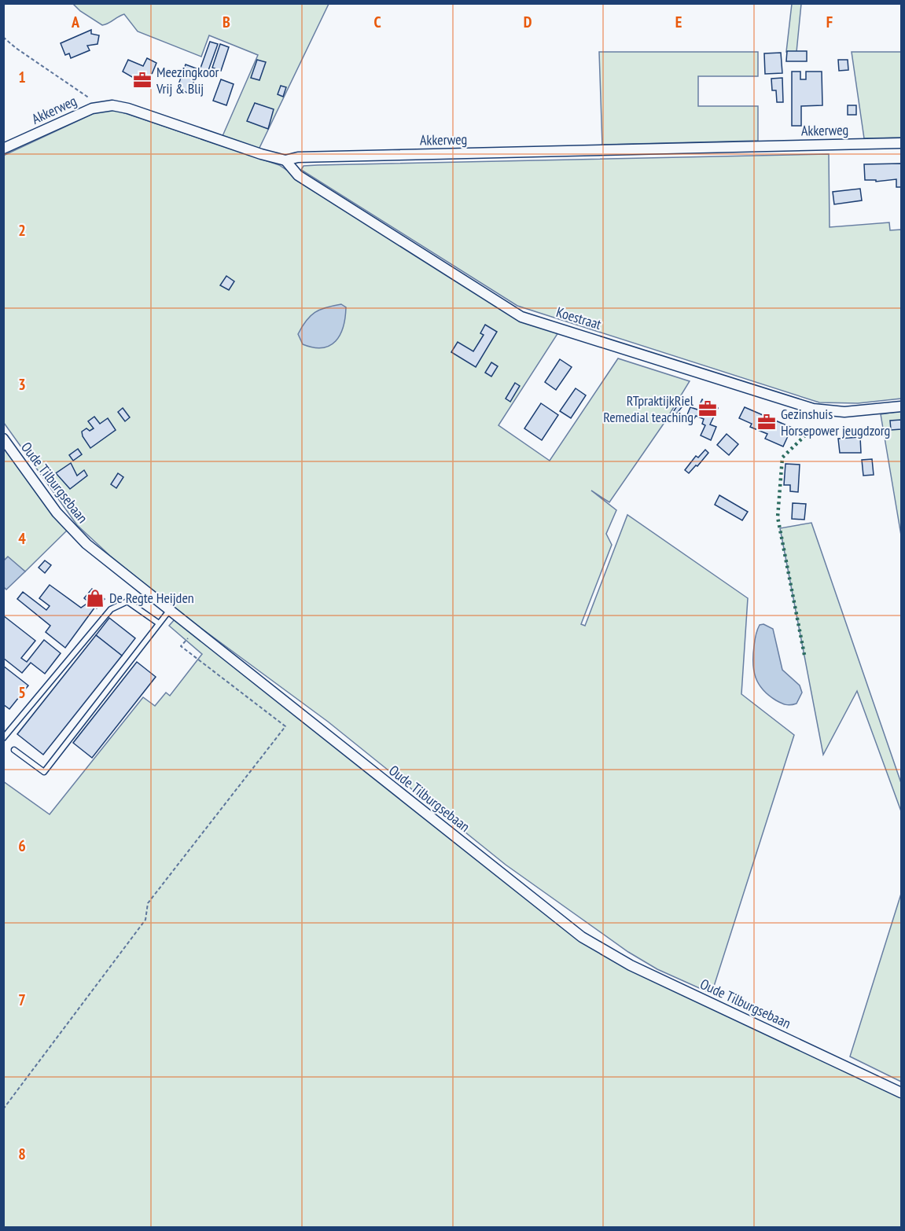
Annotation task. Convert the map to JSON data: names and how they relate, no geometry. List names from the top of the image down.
{
  "streets": {
    "street": ["Akkerweg", "Koestraat", "Oude Tilburgsebaan"]
  },
  "crossings": [
    ["Akkerweg", "Koestraat"]
  ],
  "places": {
    "office": ["Meezingkoor Vrij & Blij", "RTpraktijkRiel Remedial teaching", "Gezinshuis Horsepower jeugdzorg"],
    "shop": ["De Regte Heijden"]
  },
  "grid": {
    "columns": [
      "A",
      "B",
      "C",
      "D",
      "E",
      "F"
    ],
    "rows": [
      "1",
      "2",
      "3",
      "4",
      "5",
      "6",
      "7",
      "8"
    ]
  }
}
